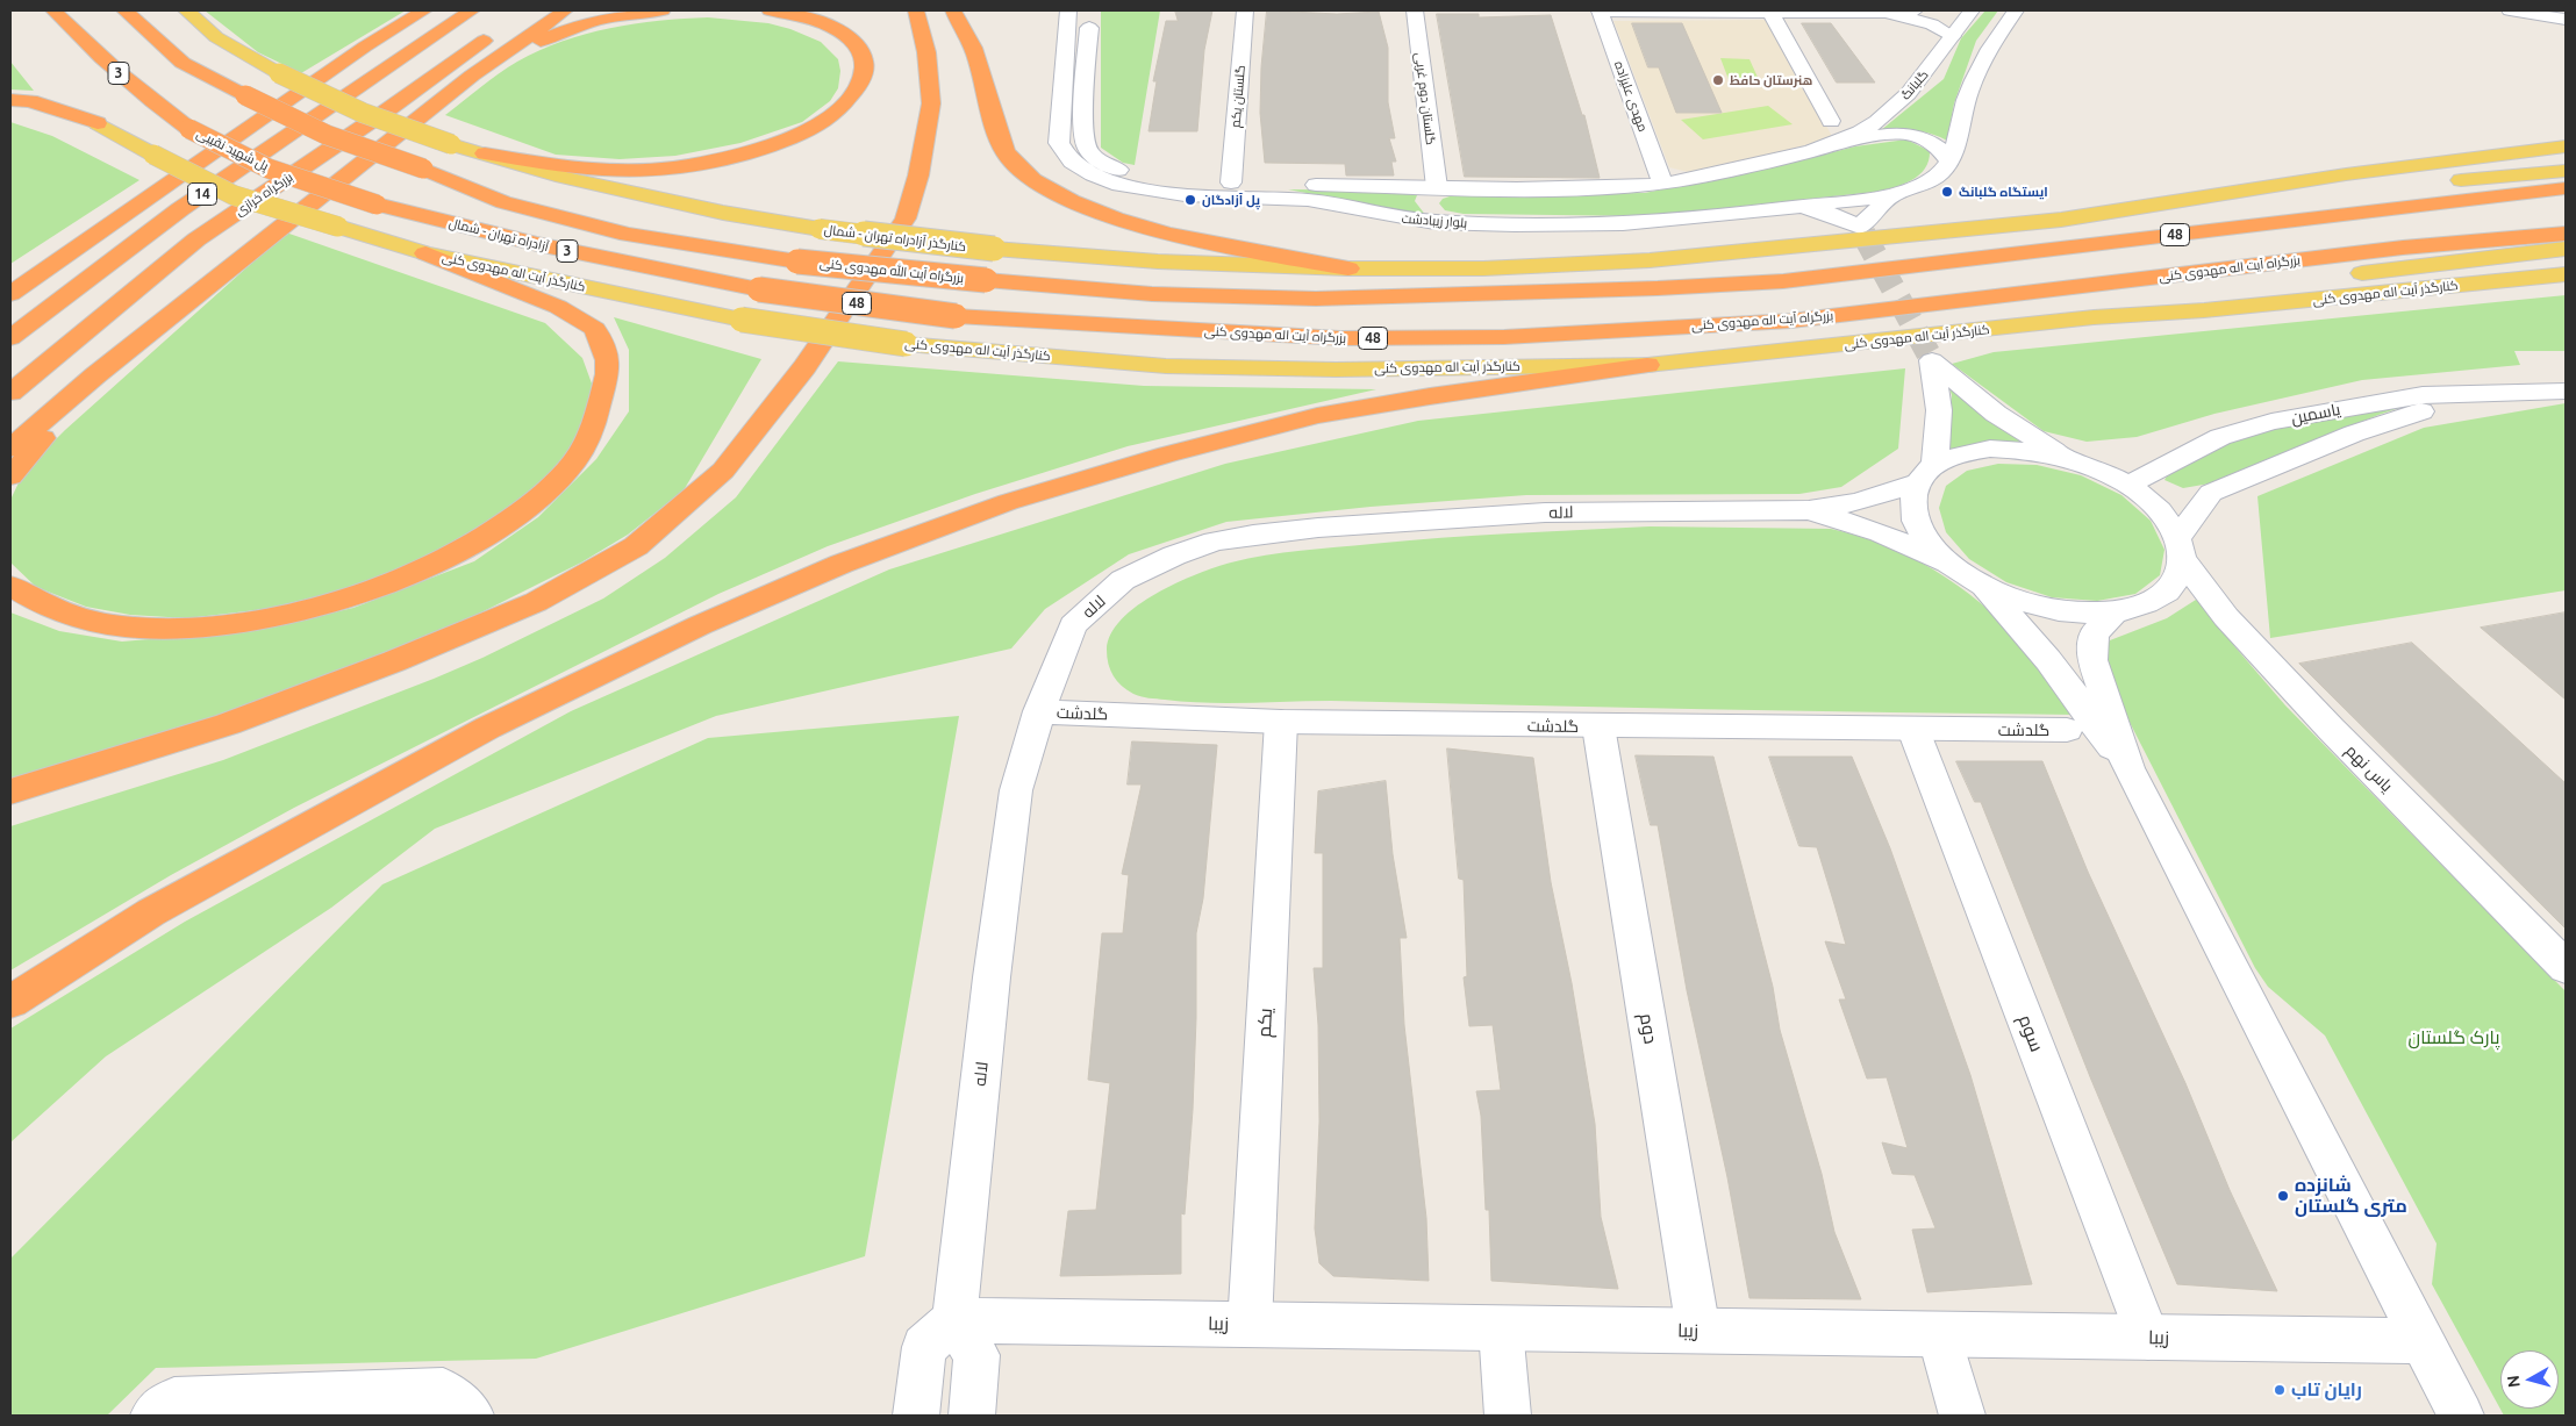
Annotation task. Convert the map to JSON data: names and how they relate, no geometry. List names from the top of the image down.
{
  "streets": {
    "highway": [
      "3",
      "پل شهید نقیبی",
      "14",
      "بزرگراه خرازی",
      "آزادراه تهران - شمال",
      "48",
      "بزرگراه آیت اله مهدوی کنی",
      "بزرگراه آیت الله مهدوی کنی"
    ],
    "main road": ["کنارگذر آزادراه تهران - شمال", "کنارگذر آیت اله مهدوی کنی"],
    "street": [
      "گلبانگ",
      "گلستان یکم",
      "مهدی علیزاده",
      "گلستان دوم غربی",
      "بلوار زیبادشت",
      "یاسمین",
      "لاله",
      "گلدشت",
      "یاس نهم",
      "یکم",
      "دوم",
      "سوم",
      "زیبا"
    ]
  },
  "crossings": [
    ["3", "بزرگراه آیت الله مهدوی کنی"],
    ["گلستان دوم غربی", "بلوار زیبادشت"],
    ["پل شهید نقیبی", "آزادراه تهران - شمال"],
    ["آزادراه تهران - شمال", "بزرگراه آیت اله مهدوی کنی"],
    ["یاسمین", "یاس نهم"],
    ["لاله", "گلدشت"],
    ["لاله", "زیبا"],
    ["گلدشت", "یکم"],
    ["گلدشت", "دوم"],
    ["گلدشت", "سوم"],
    ["یکم", "زیبا"],
    ["دوم", "زیبا"],
    ["سوم", "زیبا"]
  ],
  "parks": ["پارک گلستان"],
  "places": [
    "هنرستان حافظ",
    "ایستگاه گلبانگ",
    "پل آزادگان",
    "شانزده متری گلستان",
    "رایان‌ تاب"
  ],
  "north": "left"
}
